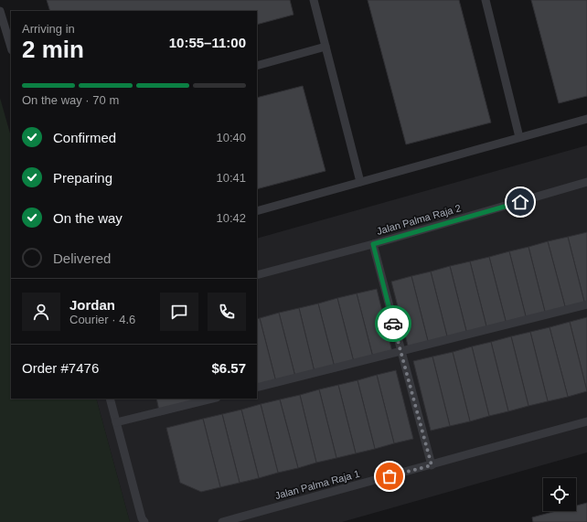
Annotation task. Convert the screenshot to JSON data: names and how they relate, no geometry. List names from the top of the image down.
{
  "streets": {
    "lane": ["Jalan Palma Raja 2", "Jalan Palma Raja 1"]
  },
  "page": {
    "heading": ["2 min", "Arriving in", "10:55–11:00"],
    "panel": [
      "Jordan",
      "Courier · 4.6",
      "Order #7476",
      "$6.57"
    ],
    "bar": "On the way · 70 m",
    "list": [
      ["Confirmed", "10:40"],
      ["Preparing", "10:41"],
      ["On the way", "10:42"],
      "Delivered"
    ]
  }
}
